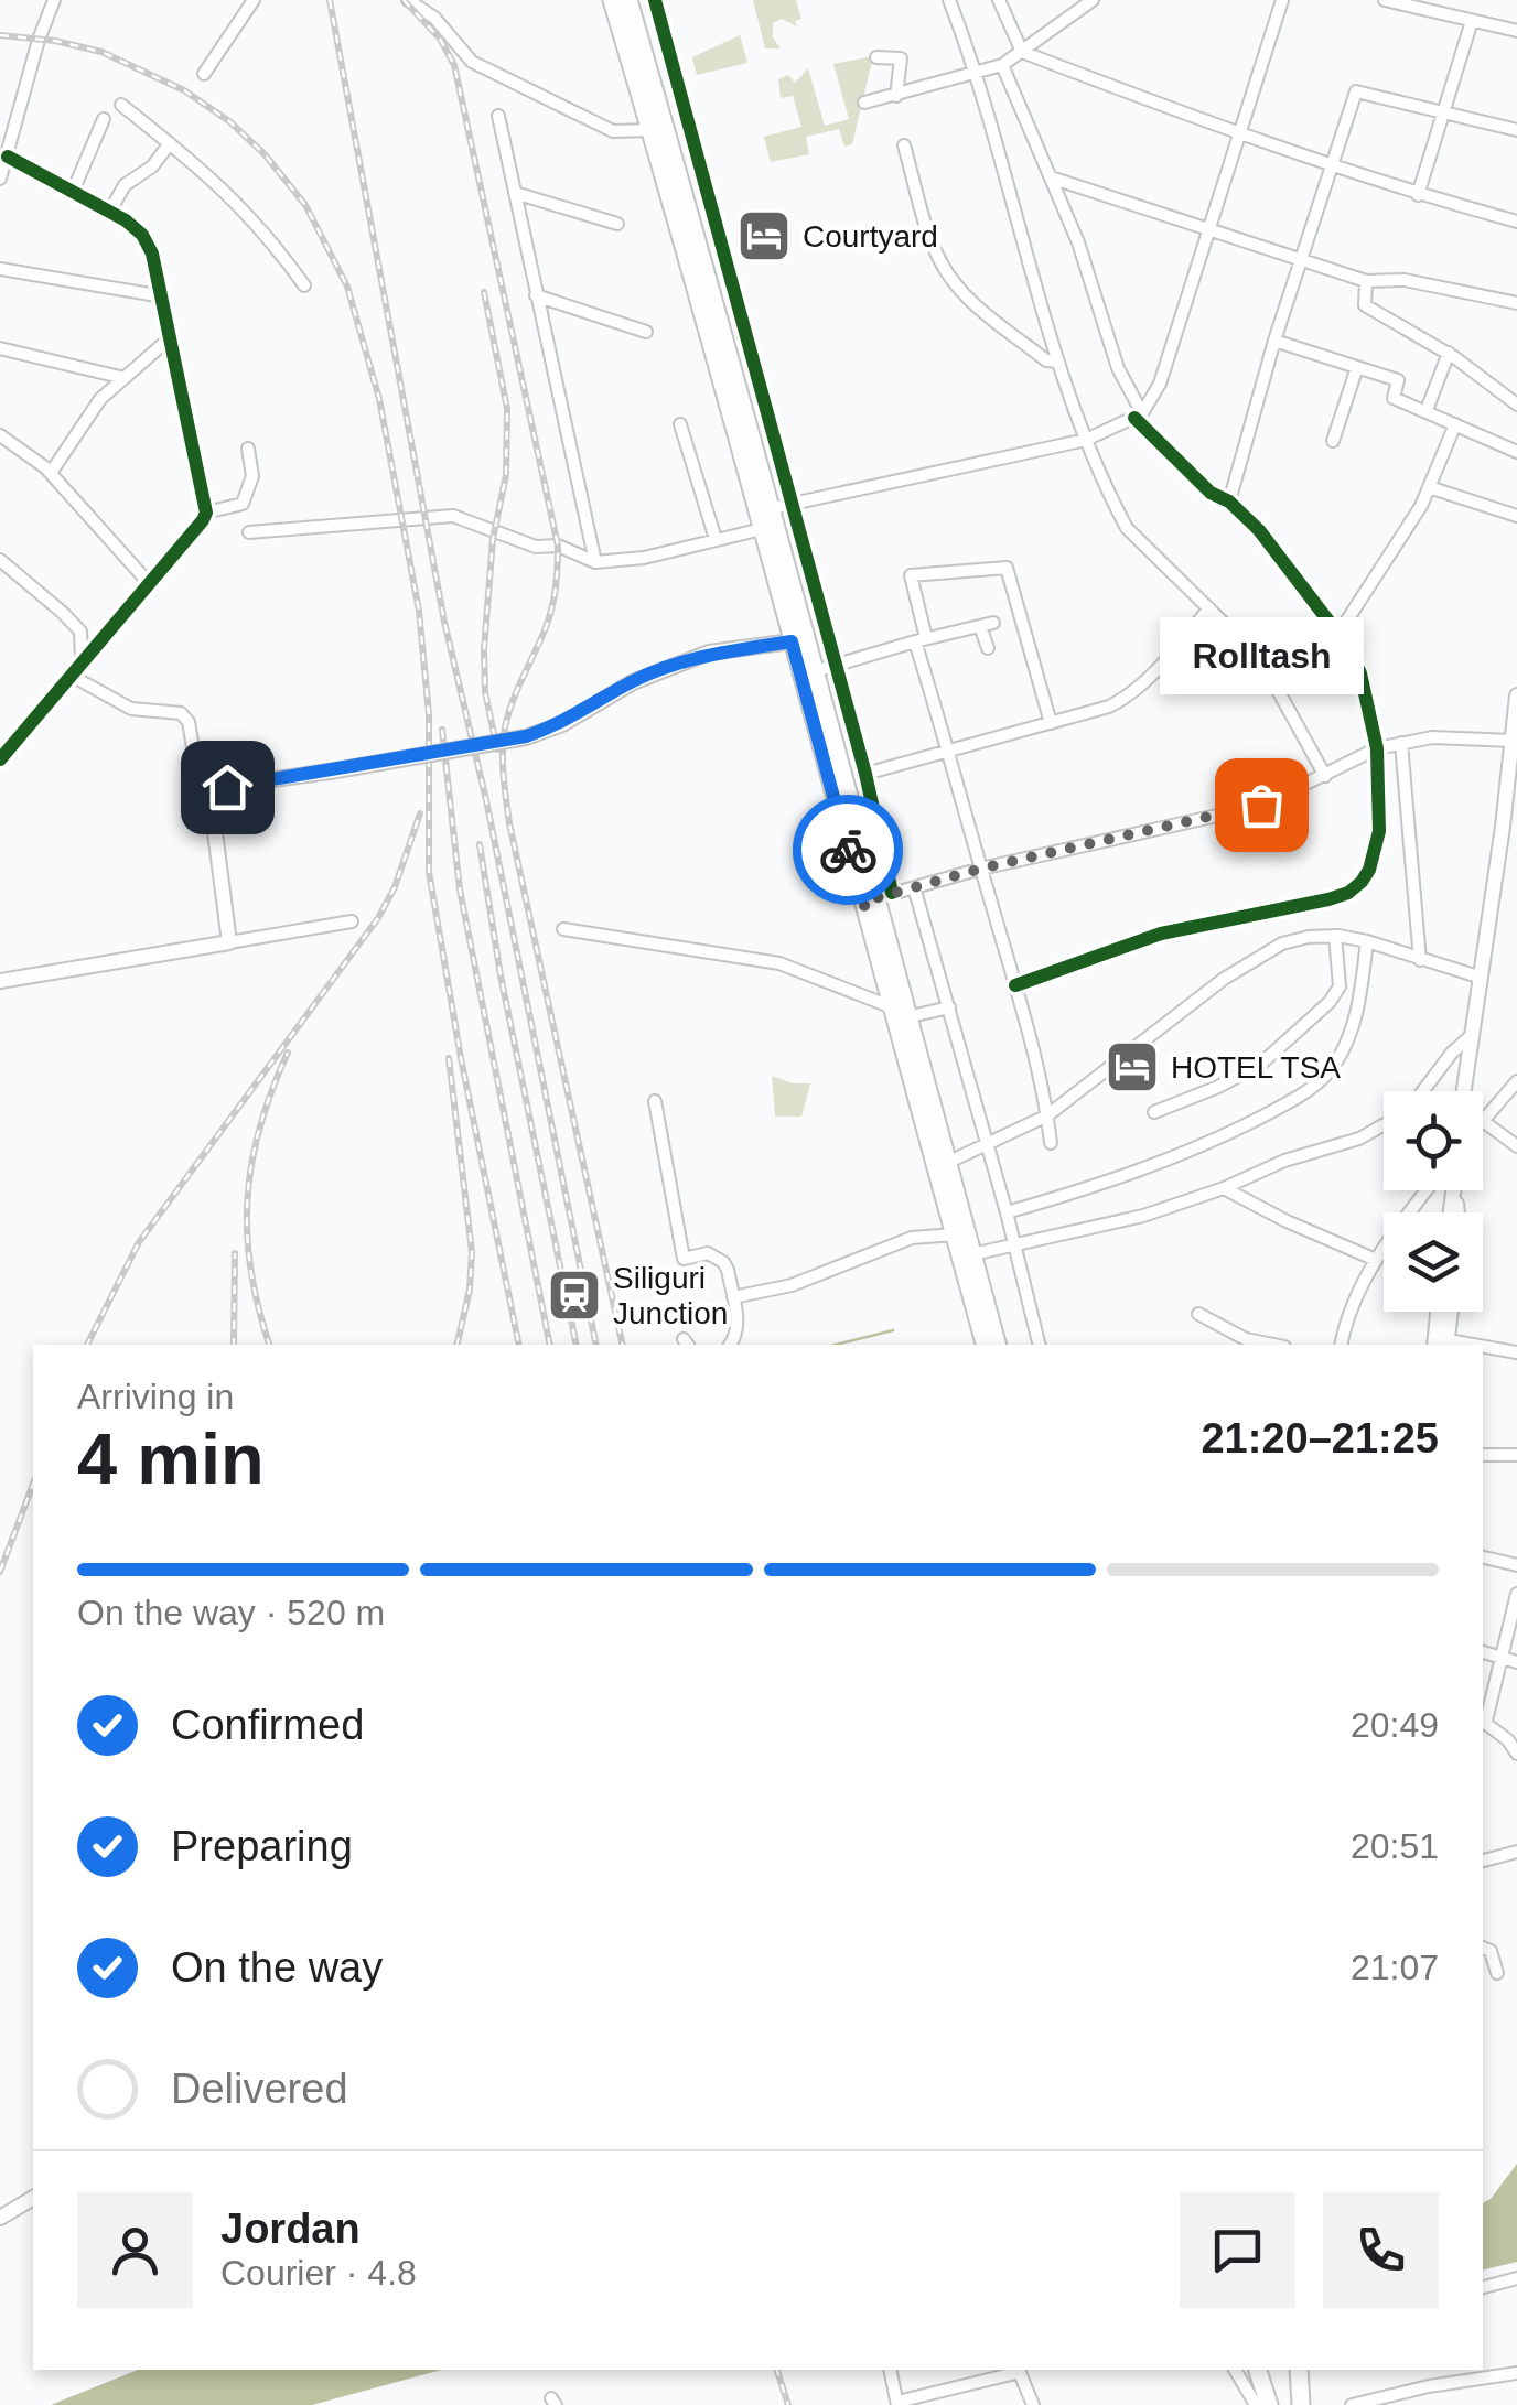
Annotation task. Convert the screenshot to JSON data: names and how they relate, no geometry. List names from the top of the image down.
{
  "places": {
    "hotel": ["Courtyard", "HOTEL TSA"],
    "other": ["Rolltash"],
    "station": ["Siliguri Junction"]
  },
  "page": {
    "bubble": "Rolltash",
    "heading": ["4 min", "Arriving in", "21:20–21:25"],
    "panel": ["Jordan", "Courier · 4.8"],
    "bar": "On the way · 520 m",
    "list": [
      ["Confirmed", "20:49"],
      ["Preparing", "20:51"],
      ["On the way", "21:07"],
      "Delivered"
    ]
  }
}
